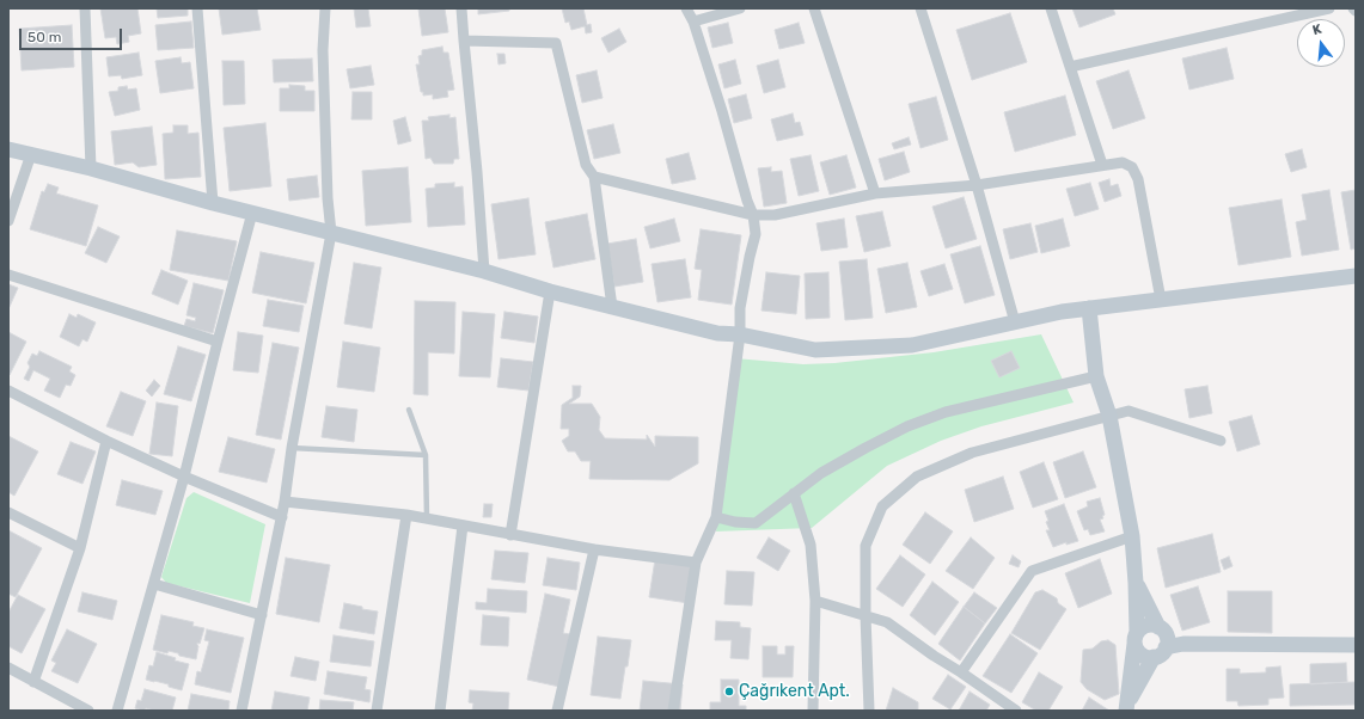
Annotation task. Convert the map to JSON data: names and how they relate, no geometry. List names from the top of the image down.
{
  "places": ["Çağrıkent Apt."],
  "scale_bar": "50 m",
  "north": "top"
}
